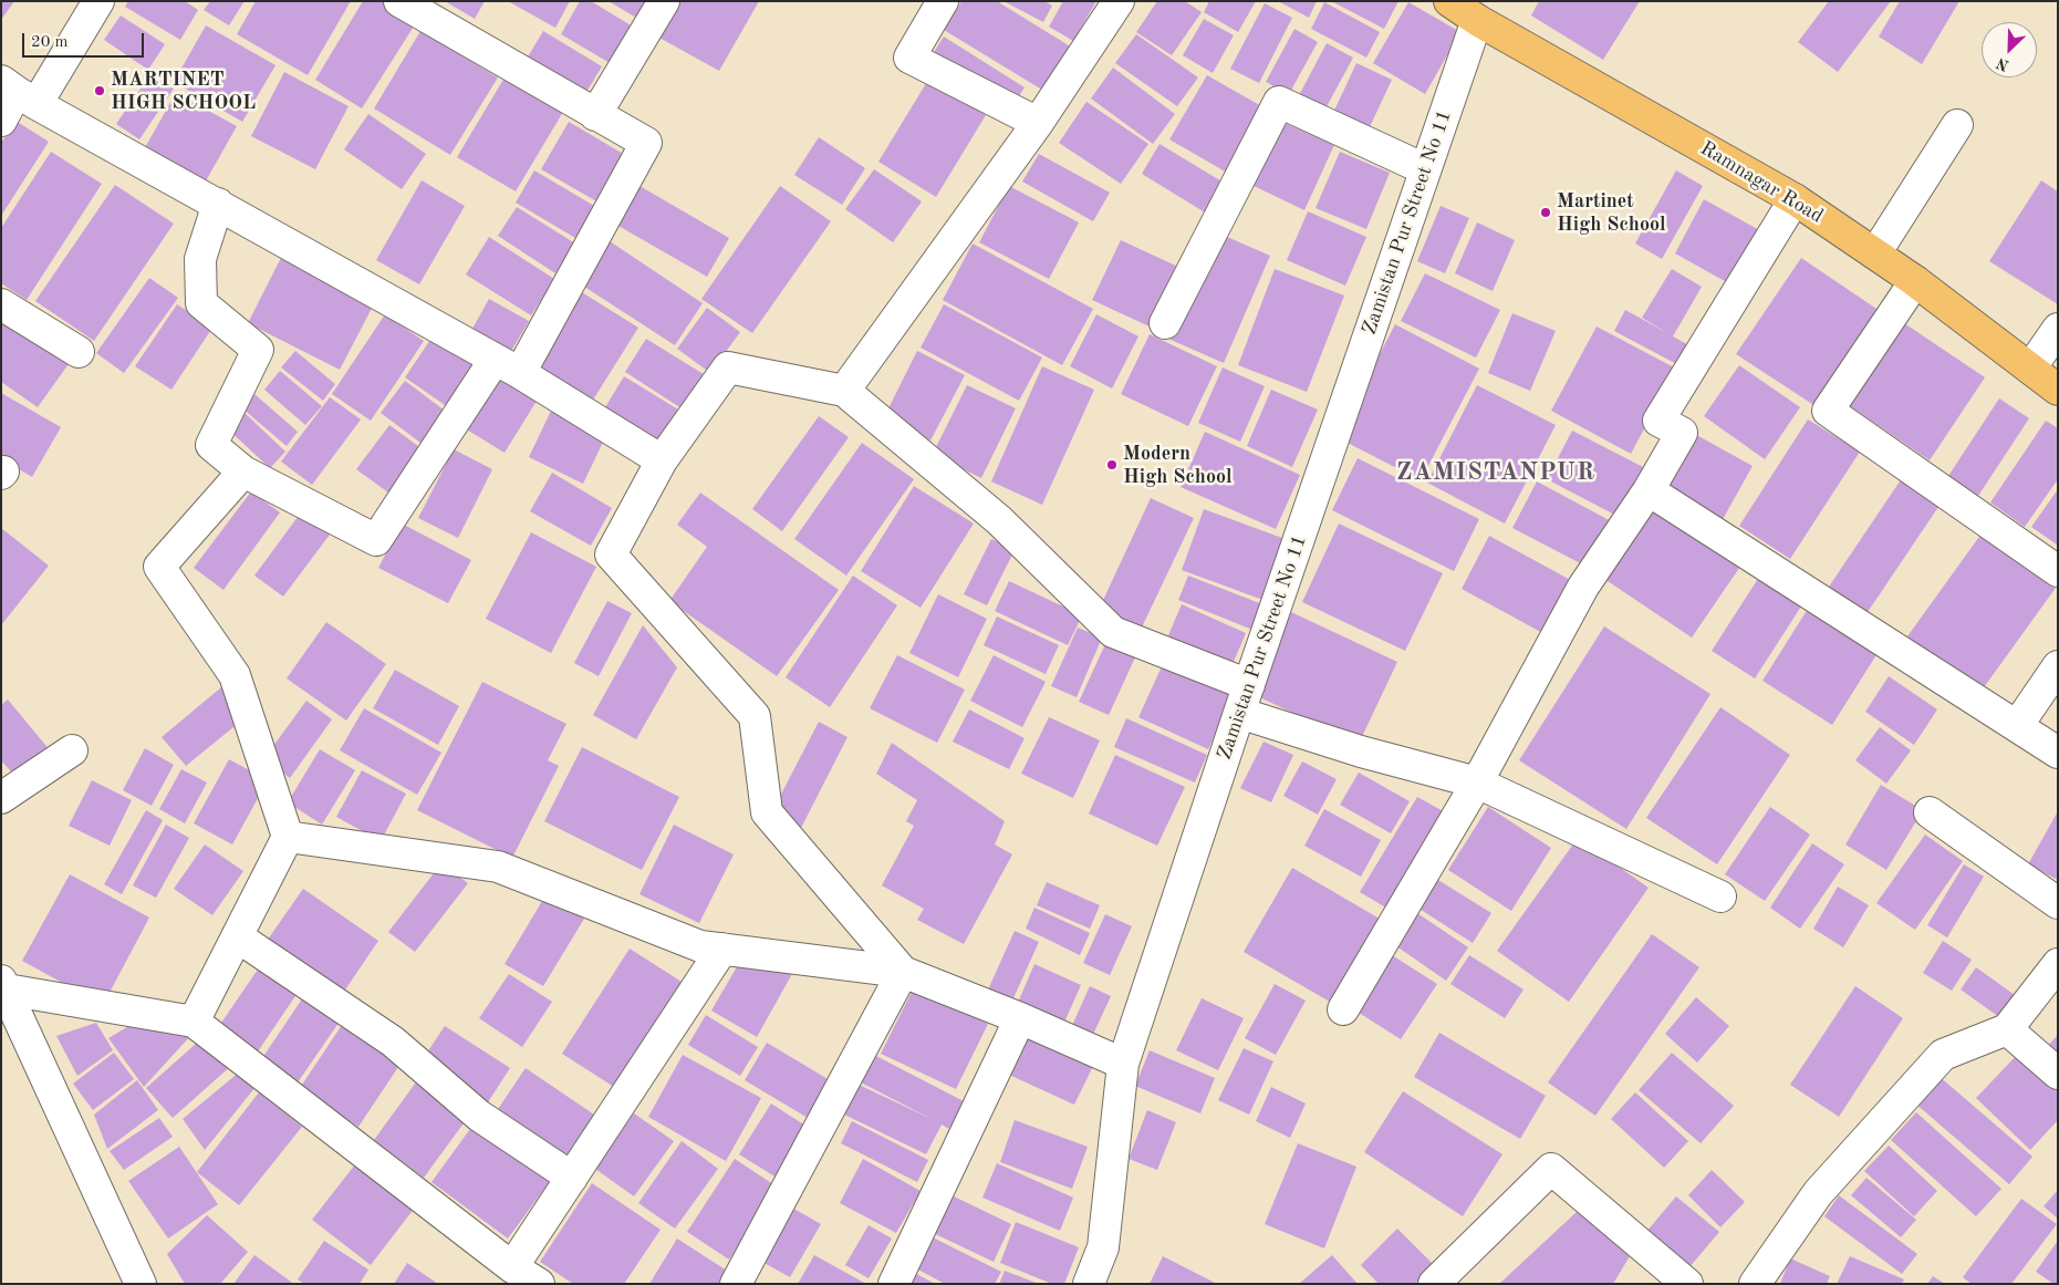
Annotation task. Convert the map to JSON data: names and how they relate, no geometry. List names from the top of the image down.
{
  "streets": {
    "main road": ["Ramnagar Road"],
    "street": ["Zamistan Pur Street No 11"]
  },
  "crossings": [
    ["Ramnagar Road", "Zamistan Pur Street No 11"]
  ],
  "districts": ["ZAMISTANPUR"],
  "places": ["MARTINET HIGH SCHOOL", "Martinet High School", "Modern High School"],
  "scale_bar": "20 m",
  "north": "bottom left"
}
